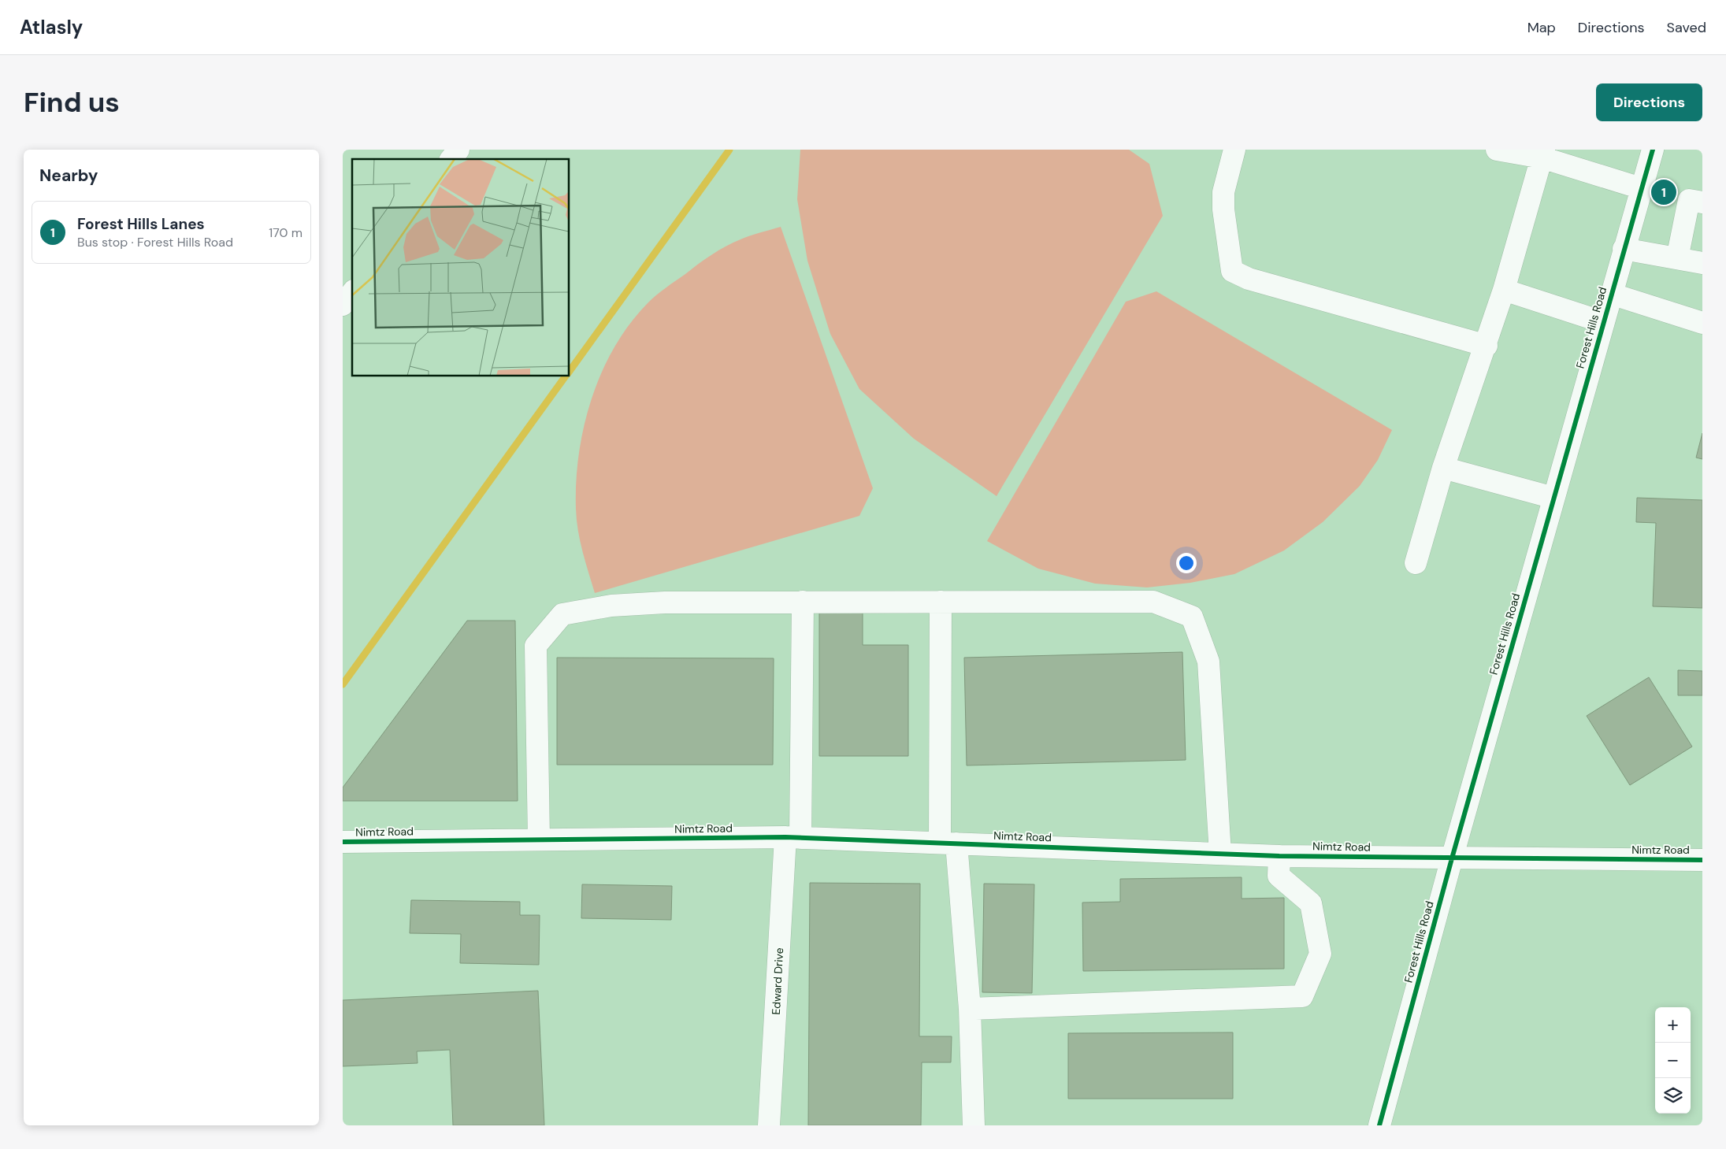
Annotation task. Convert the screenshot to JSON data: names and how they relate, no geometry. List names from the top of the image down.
{
  "streets": {
    "street": ["Forest Hills Road", "Nimtz Road", "Edward Drive"]
  },
  "crossings": [
    ["Forest Hills Road", "Nimtz Road"],
    ["Nimtz Road", "Edward Drive"]
  ],
  "page": {
    "header": "Atlasly",
    "nav": ["Map", "Directions", "Saved"],
    "buttons": "Directions",
    "title": "Find us",
    "heading": "Nearby",
    "pins": "1",
    "list": [
      {
        "mark": "1",
        "name": "Forest Hills Lanes",
        "note": "Bus stop · Forest Hills Road",
        "value": "170 m"
      }
    ],
    "map_buttons": ["+", "−"]
  }
}
